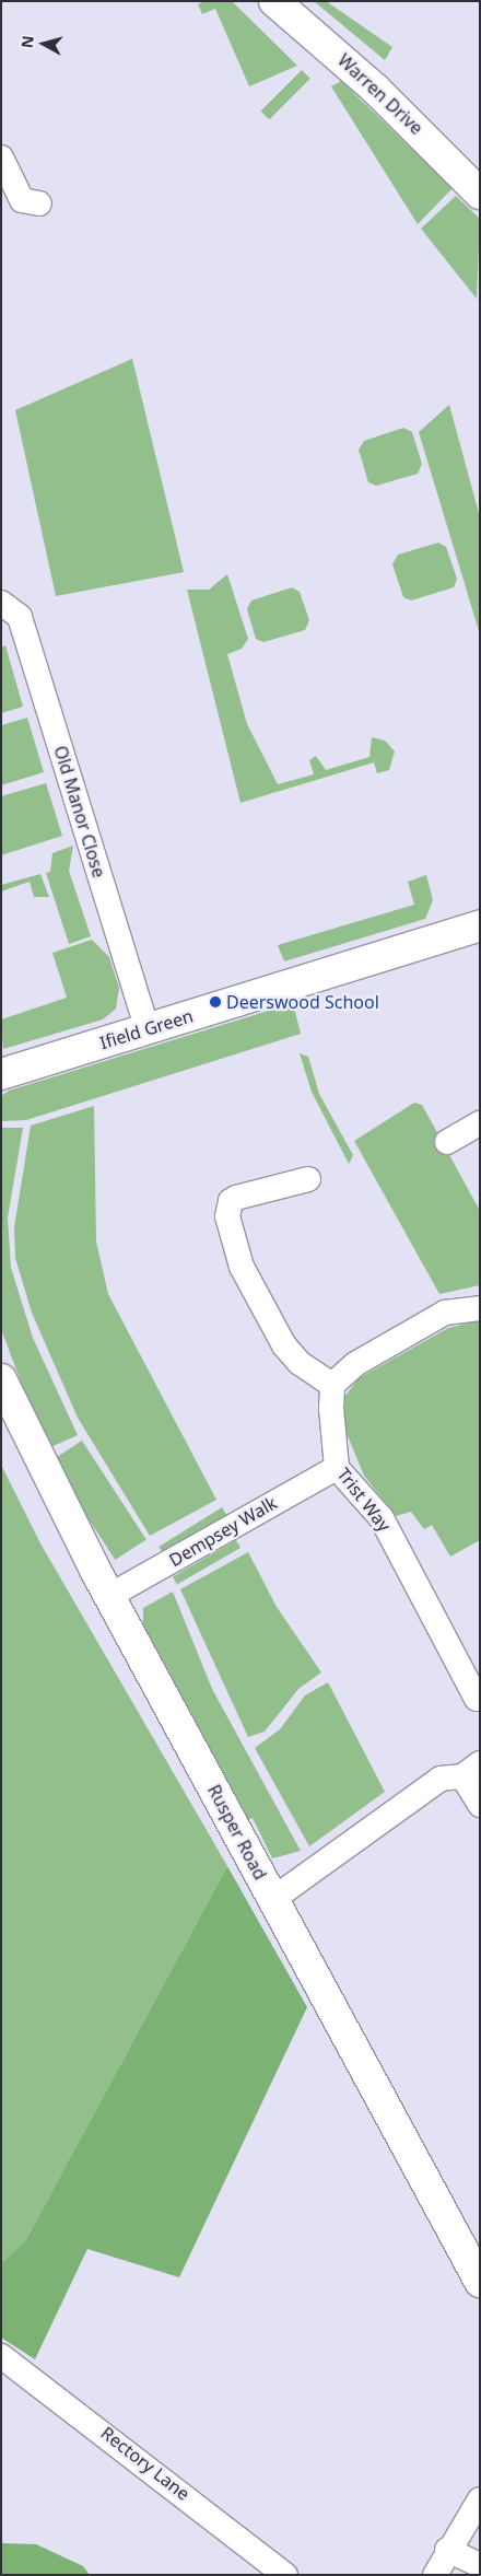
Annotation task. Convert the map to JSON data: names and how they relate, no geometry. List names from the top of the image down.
{
  "streets": {
    "street": [
      "Warren Drive",
      "Old Manor Close",
      "Ifield Green",
      "Trist Way",
      "Dempsey Walk",
      "Rusper Road",
      "Rectory Lane"
    ]
  },
  "crossings": [
    ["Old Manor Close", "Ifield Green"],
    ["Trist Way", "Dempsey Walk"],
    ["Dempsey Walk", "Rusper Road"]
  ],
  "places": ["Deerswood School"],
  "north": "left"
}
